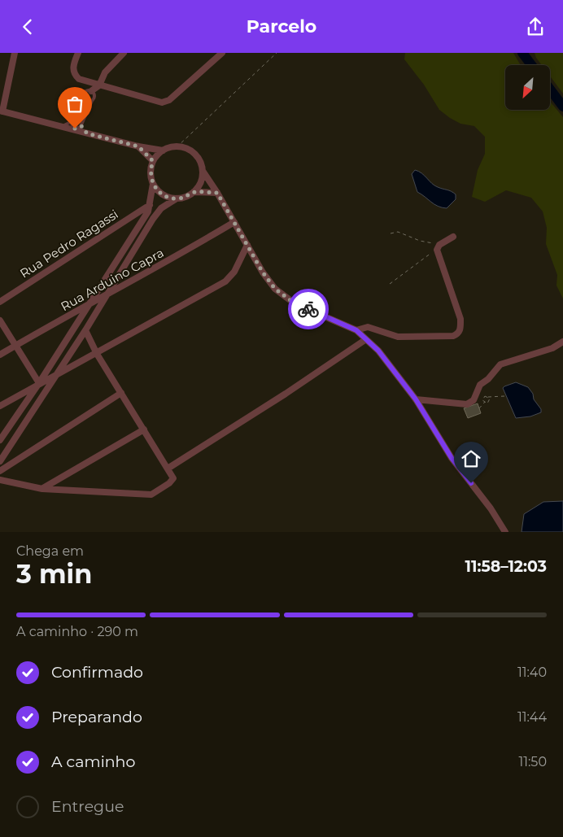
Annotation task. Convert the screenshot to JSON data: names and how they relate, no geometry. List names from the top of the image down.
{
  "streets": {
    "street": ["Rua Pedro Ragassi", "Rua Arduino Capra"]
  },
  "north": "bottom left",
  "page": {
    "header": "Parcelo",
    "heading": ["3 min", "Chega em", "11:58–12:03"],
    "bar": "A caminho · 290 m",
    "list": [
      ["Confirmado", "11:40"],
      ["Preparando", "11:44"],
      ["A caminho", "11:50"],
      "Entregue"
    ]
  }
}
